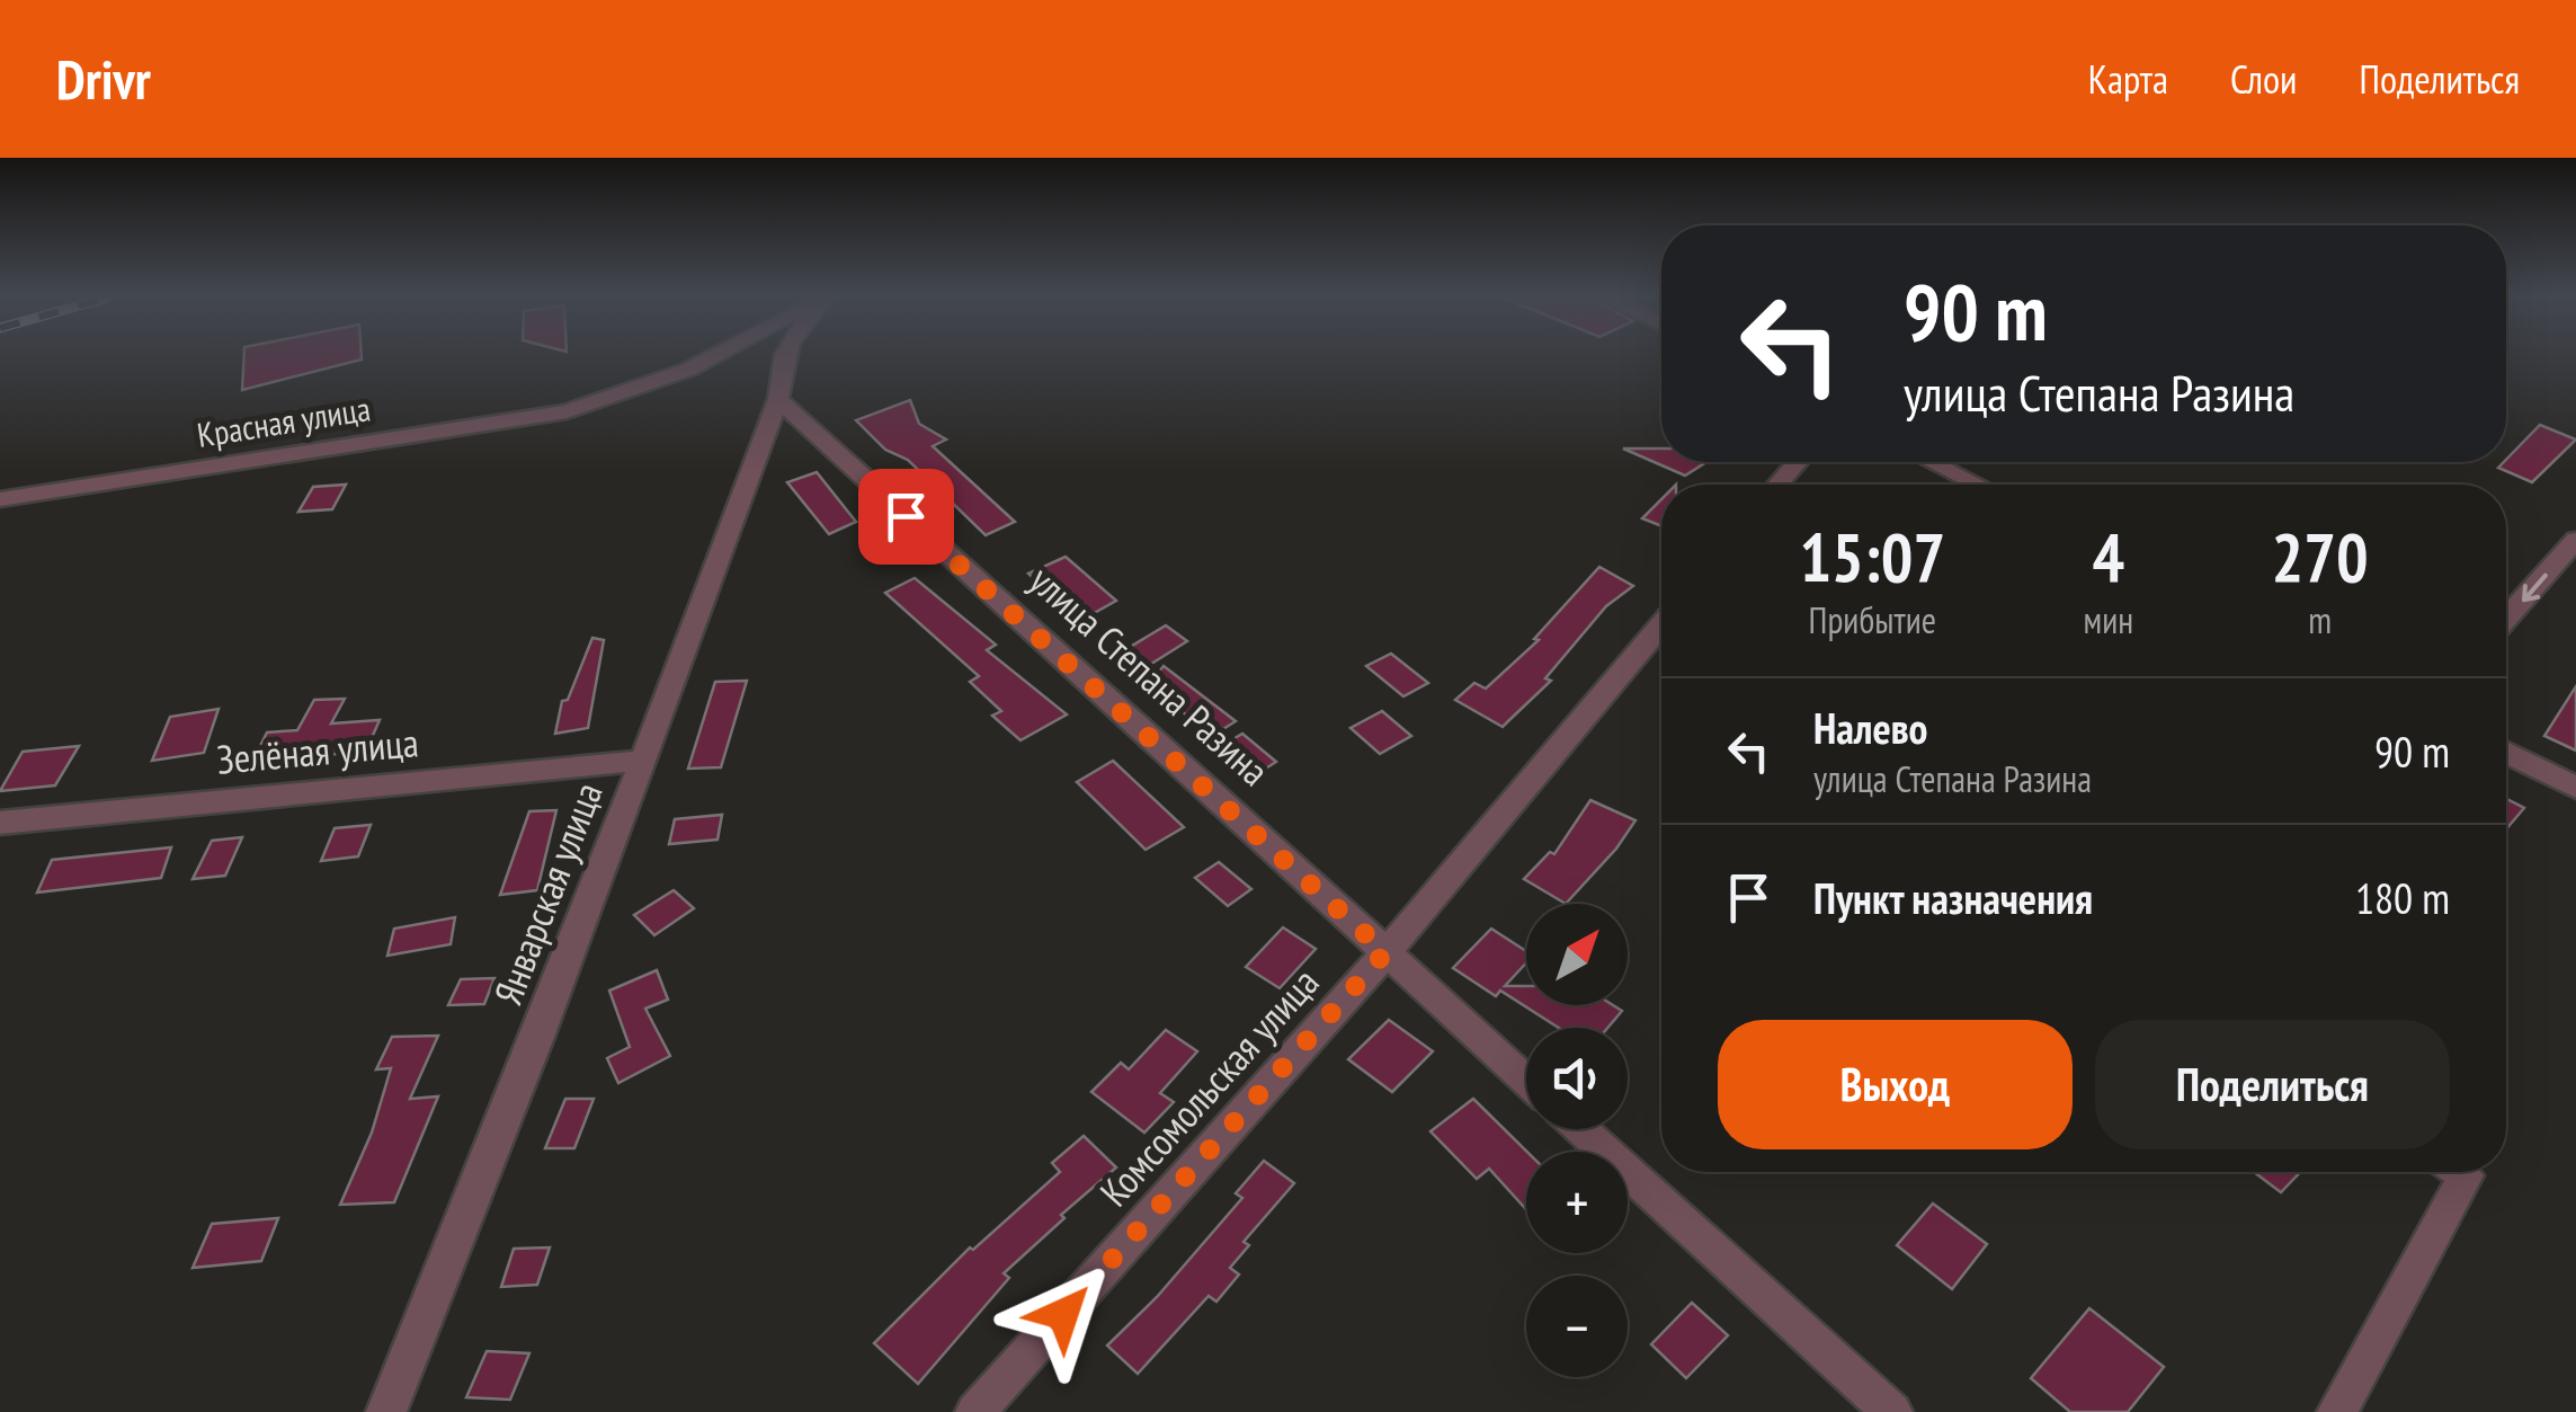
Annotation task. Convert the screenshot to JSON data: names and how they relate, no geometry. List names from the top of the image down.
{
  "streets": {
    "street": [
      "Красная улица",
      "улица Степана Разина",
      "Зелёная улица",
      "Январская улица",
      "Комсомольская улица"
    ]
  },
  "crossings": [
    ["улица Степана Разина", "Январская улица"],
    ["улица Степана Разина", "Комсомольская улица"],
    ["Зелёная улица", "Январская улица"]
  ],
  "north": "top right",
  "page": {
    "header": "Drivr",
    "nav": ["Карта", "Слои", "Поделиться"],
    "turn": ["90 m", "улица Степана Разина"],
    "eta": [
      "15:07",
      "Прибытие",
      "4",
      "мин",
      "270",
      "m"
    ],
    "list": [
      {
        "name": "Налево",
        "note": "улица Степана Разина",
        "value": "90 m"
      },
      {
        "name": "Пункт назначения",
        "value": "180 m"
      }
    ],
    "map_buttons": ["+", "−"],
    "buttons": ["Выход", "Поделиться"]
  }
}
